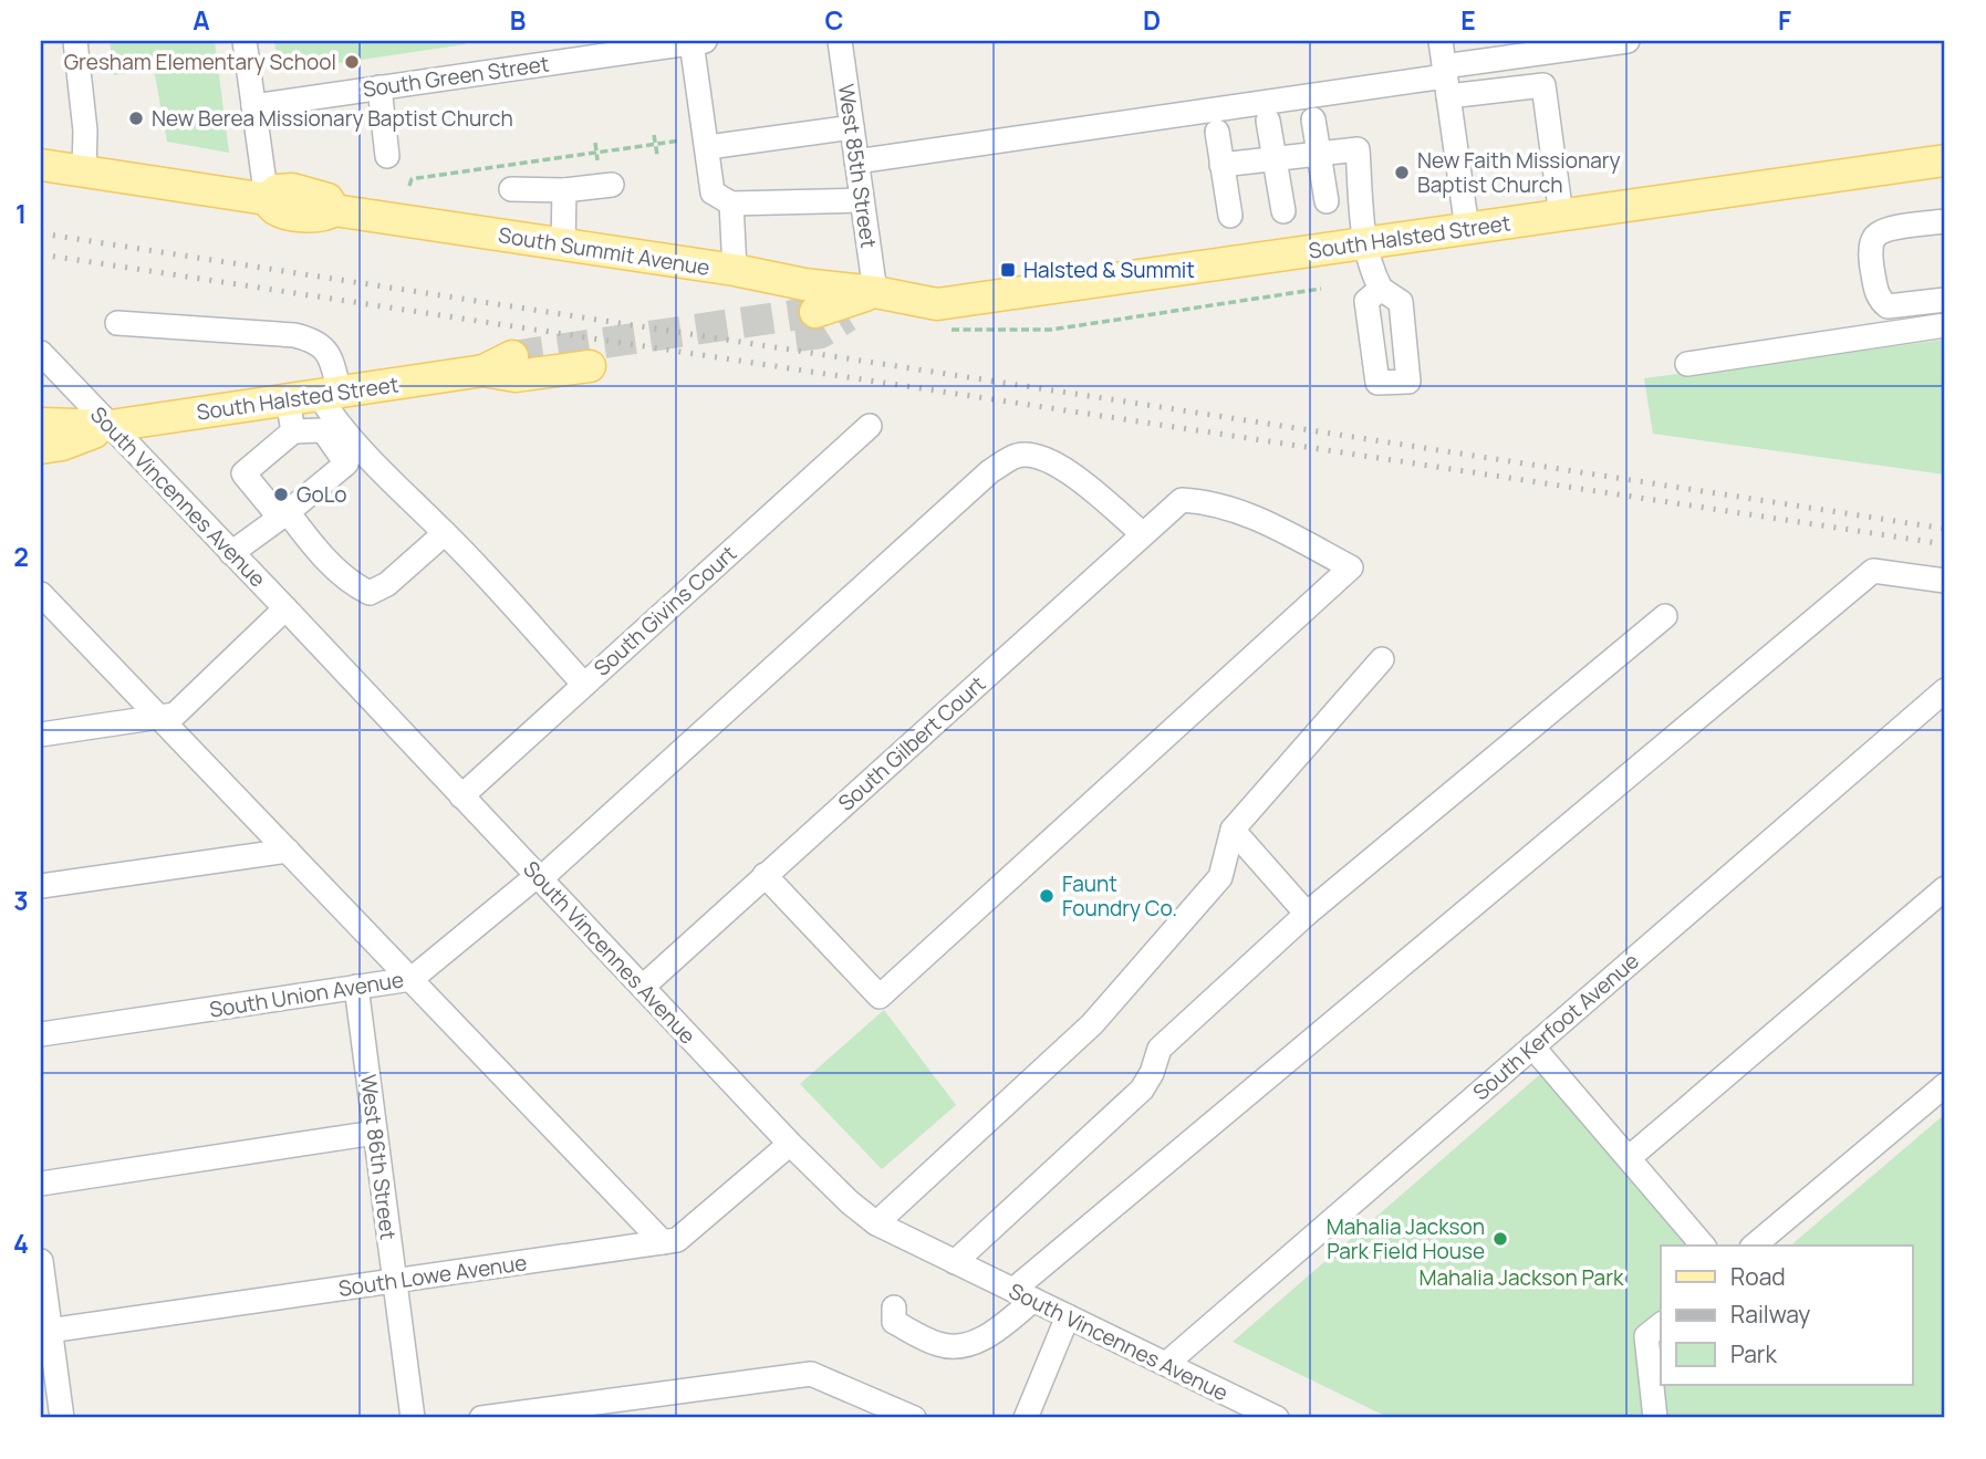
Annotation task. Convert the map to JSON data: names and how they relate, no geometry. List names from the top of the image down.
{
  "streets": {
    "main road": ["South Halsted Street", "South Summit Avenue"],
    "street": [
      "South Green Street",
      "West 85th Street",
      "South Vincennes Avenue",
      "South Givins Court",
      "South Gilbert Court",
      "South Union Avenue",
      "South Kerfoot Avenue",
      "West 86th Street",
      "South Lowe Avenue"
    ]
  },
  "crossings": [
    ["West 85th Street", "South Halsted Street"],
    ["West 85th Street", "South Summit Avenue"],
    ["South Halsted Street", "South Summit Avenue"],
    ["South Halsted Street", "South Vincennes Avenue"],
    ["South Vincennes Avenue", "South Givins Court"],
    ["South Vincennes Avenue", "South Gilbert Court"],
    ["South Vincennes Avenue", "South Union Avenue"],
    ["South Vincennes Avenue", "South Kerfoot Avenue"],
    ["South Vincennes Avenue", "South Lowe Avenue"],
    ["South Gilbert Court", "South Union Avenue"],
    ["South Union Avenue", "West 86th Street"],
    ["West 86th Street", "South Lowe Avenue"]
  ],
  "parks": ["Mahalia Jackson Park"],
  "places": {
    "other": [
      "Gresham Elementary School",
      "New Berea Missionary Baptist Church",
      "New Faith Missionary Baptist Church",
      "GoLo",
      "Faunt Foundry Co.",
      "Mahalia Jackson Park Field House"
    ],
    "transit": ["Halsted & Summit"]
  },
  "legend": ["Road", "Railway", "Park"],
  "grid": {
    "columns": [
      "A",
      "B",
      "C",
      "D",
      "E",
      "F"
    ],
    "rows": [
      "1",
      "2",
      "3",
      "4"
    ]
  }
}
